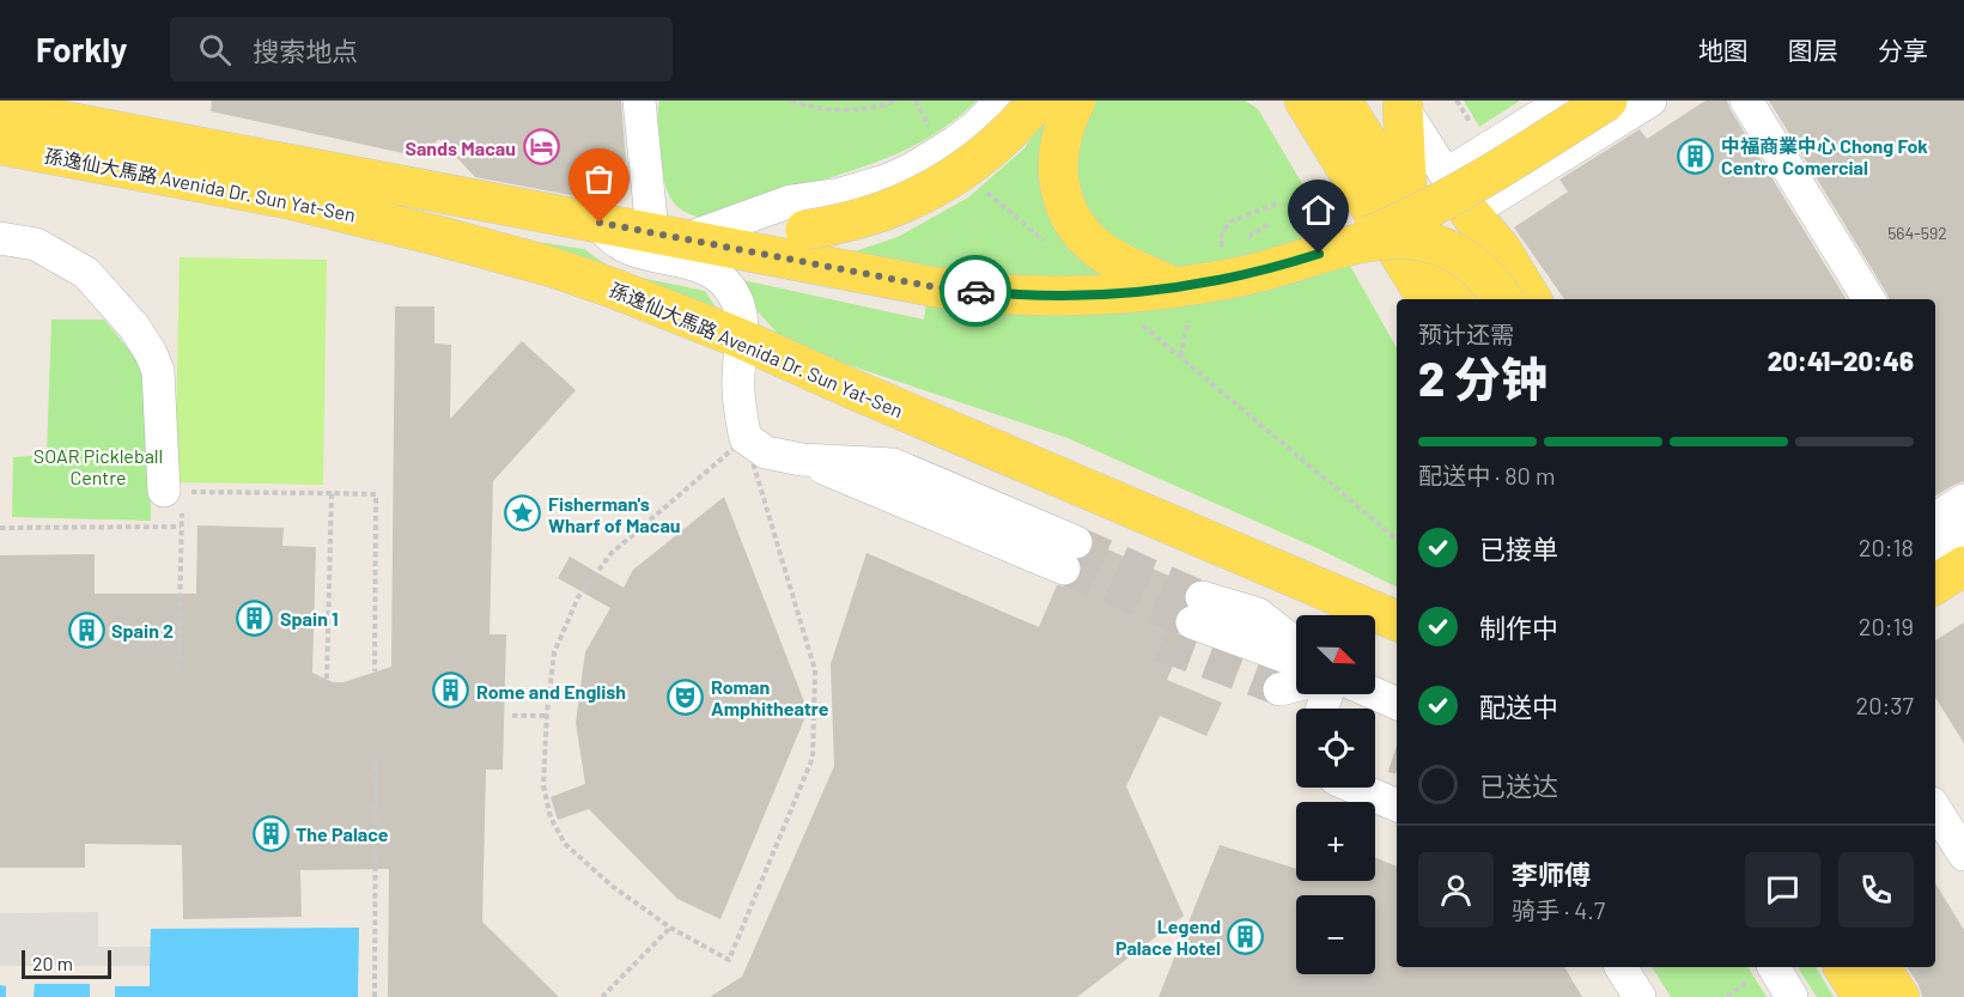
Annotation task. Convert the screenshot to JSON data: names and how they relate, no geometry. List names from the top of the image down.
{
  "streets": {
    "main road": ["孫逸仙大馬路 Avenida Dr. Sun Yat-Sen"]
  },
  "parks": ["SOAR Pickleball Centre"],
  "places": {
    "hotel": ["Sands Macau"],
    "building": [
      "中福商業中心 Chong Fok Centro Comercial",
      "Spain 1",
      "Spain 2",
      "Rome and English",
      "The Palace",
      "Legend Palace Hotel"
    ],
    "place": ["Fisherman's Wharf of Macau"],
    "theatre": ["Roman Amphitheatre"]
  },
  "house_numbers": ["564-592"],
  "scale_bar": "20 m",
  "north": "bottom right",
  "page": {
    "header": "Forkly",
    "search": "搜索地点",
    "nav": ["地图", "图层", "分享"],
    "heading": ["2 分钟", "预计还需", "20:41–20:46"],
    "panel": ["李师傅", "骑手 · 4.7"],
    "bar": "配送中 · 80 m",
    "list": [
      ["已接单", "20:18"],
      ["制作中", "20:19"],
      ["配送中", "20:37"],
      "已送达"
    ],
    "map_buttons": ["+", "−"],
    "scale": "20 m"
  }
}
